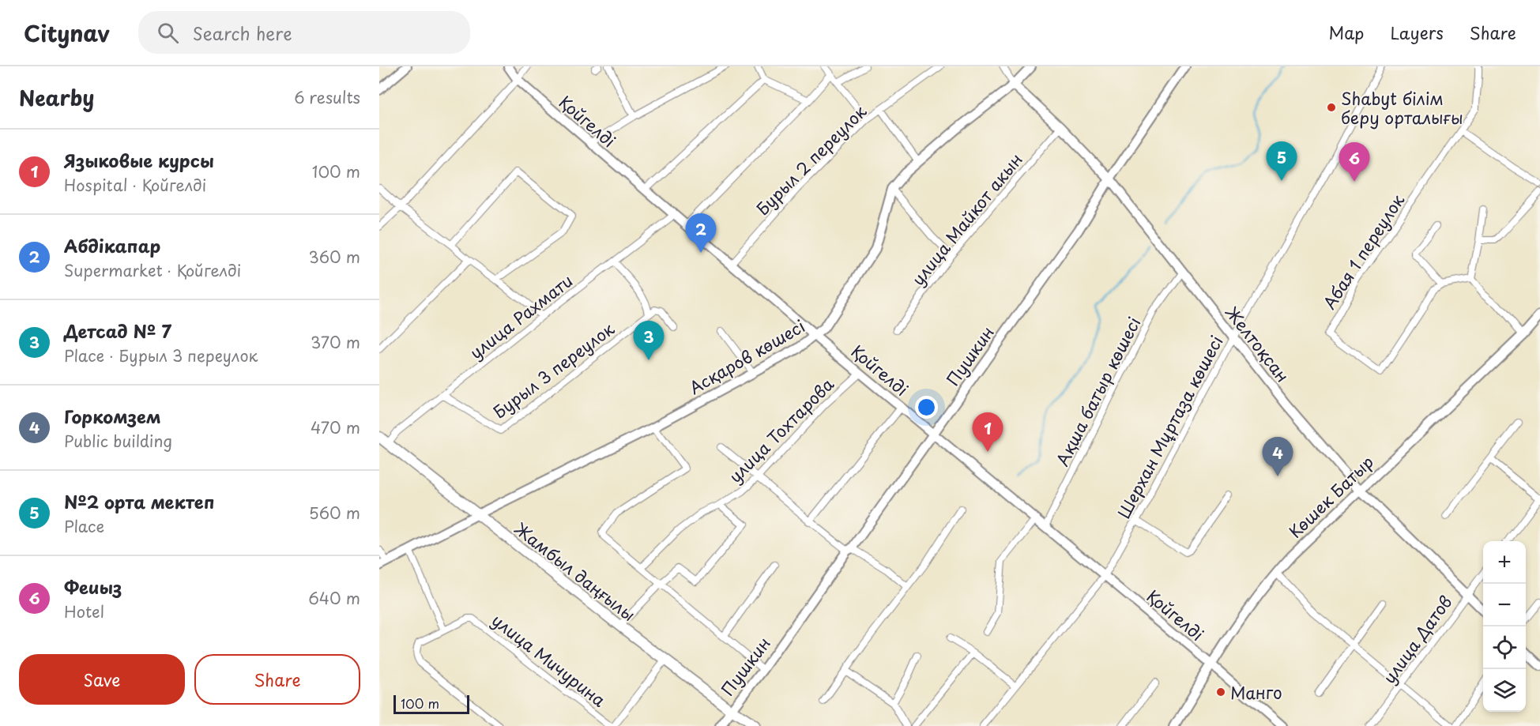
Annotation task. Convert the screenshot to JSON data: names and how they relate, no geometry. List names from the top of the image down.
{
  "streets": {
    "main road": ["Жамбыл даңғылы"],
    "street": [
      "Қойгелді",
      "Бурыл 2 переулок",
      "улица Майкот акын",
      "Абая 1 переулок",
      "улица Рахмати",
      "Желтоқсан",
      "Пушкин",
      "Асқаров көшесі",
      "Бурыл 3 переулок",
      "Ақша батыр көшесі",
      "Шерхан Мұртаза көшесі",
      "улица Тохтарова",
      "Көшек Батыр",
      "улица Датов",
      "улица Мичурина"
    ]
  },
  "crossings": [
    ["Қойгелді", "Бурыл 2 переулок"],
    ["Қойгелді", "улица Рахмати"],
    ["Қойгелді", "Пушкин"],
    ["Қойгелді", "Асқаров көшесі"],
    ["Қойгелді", "Ақша батыр көшесі"],
    ["Қойгелді", "Шерхан Мұртаза көшесі"],
    ["Қойгелді", "улица Тохтарова"],
    ["Қойгелді", "Көшек Батыр"],
    ["улица Майкот акын", "Желтоқсан"],
    ["улица Рахмати", "Бурыл 3 переулок"],
    ["улица Рахмати", "Жамбыл даңғылы"],
    ["Желтоқсан", "Пушкин"],
    ["Желтоқсан", "Асқаров көшесі"],
    ["Желтоқсан", "Ақша батыр көшесі"],
    ["Желтоқсан", "Шерхан Мұртаза көшесі"],
    ["Желтоқсан", "Көшек Батыр"],
    ["Желтоқсан", "улица Датов"],
    ["Пушкин", "Жамбыл даңғылы"],
    ["Асқаров көшесі", "Жамбыл даңғылы"],
    ["Жамбыл даңғылы", "улица Мичурина"]
  ],
  "places": ["Shabyt білім беру орталығы", "Манго"],
  "scale_bar": "100 m",
  "page": {
    "header": "Citynav",
    "search": "Search here",
    "nav": ["Map", "Layers", "Share"],
    "heading": ["Nearby", "6 results"],
    "list": [
      {
        "mark": "1",
        "name": "Языковые курсы",
        "note": "Hospital · Қойгелді",
        "value": "100 m"
      },
      {
        "mark": "2",
        "name": "Абдiкапар",
        "note": "Supermarket · Қойгелді",
        "value": "360 m"
      },
      {
        "mark": "3",
        "name": "Детсад № 7",
        "note": "Place · Бурыл 3 переулок",
        "value": "370 m"
      },
      {
        "mark": "4",
        "name": "Горкомзем",
        "note": "Public building",
        "value": "470 m"
      },
      {
        "mark": "5",
        "name": "№2 орта мектеп",
        "note": "Place",
        "value": "560 m"
      },
      {
        "mark": "6",
        "name": "Феиыз",
        "note": "Hotel",
        "value": "640 m"
      }
    ],
    "pins": [
      "5",
      "6",
      "2",
      "3",
      "1",
      "4"
    ],
    "map_buttons": ["+", "−"],
    "buttons": ["Save", "Share"],
    "scale": "100 m"
  }
}
